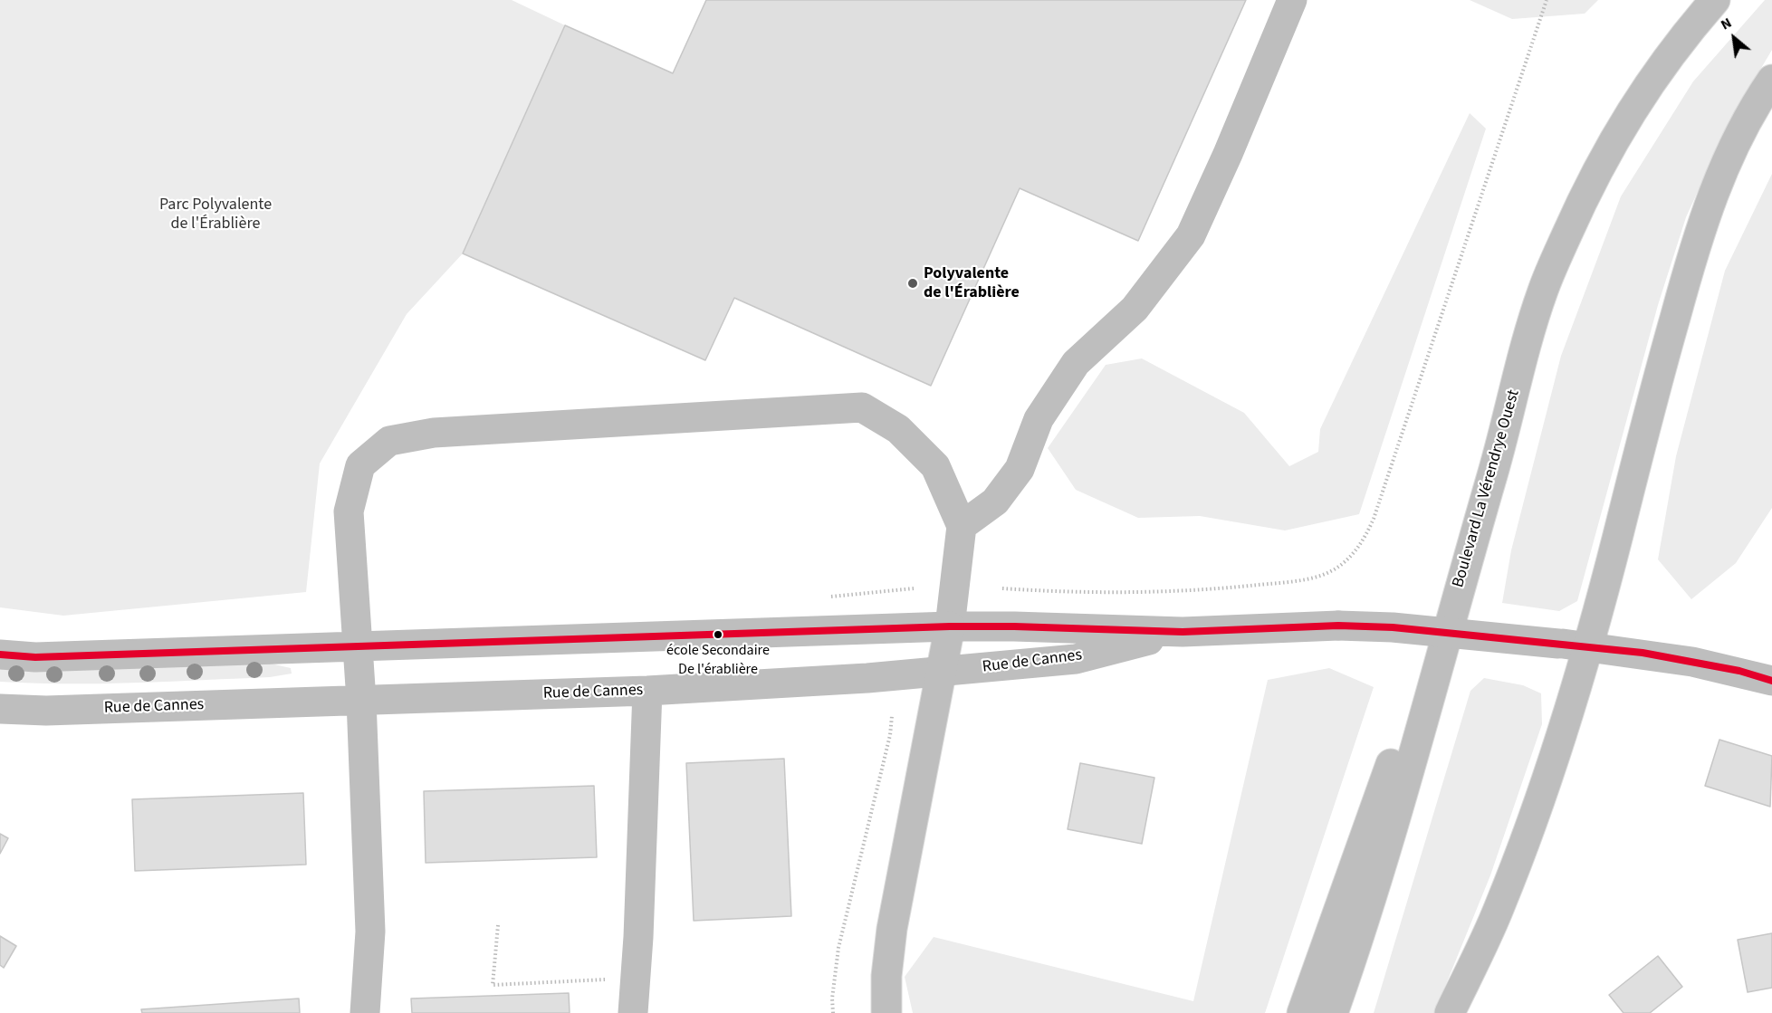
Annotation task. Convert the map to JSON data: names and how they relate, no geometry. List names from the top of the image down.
{
  "streets": {
    "main road": ["Boulevard La Vérendrye Ouest", "Rue de Cannes"]
  },
  "parks": ["Parc Polyvalente de l'Érablière"],
  "places": ["Polyvalente de l'Érablière", "école Secondaire De l'érablière"],
  "north": "top left"
}
